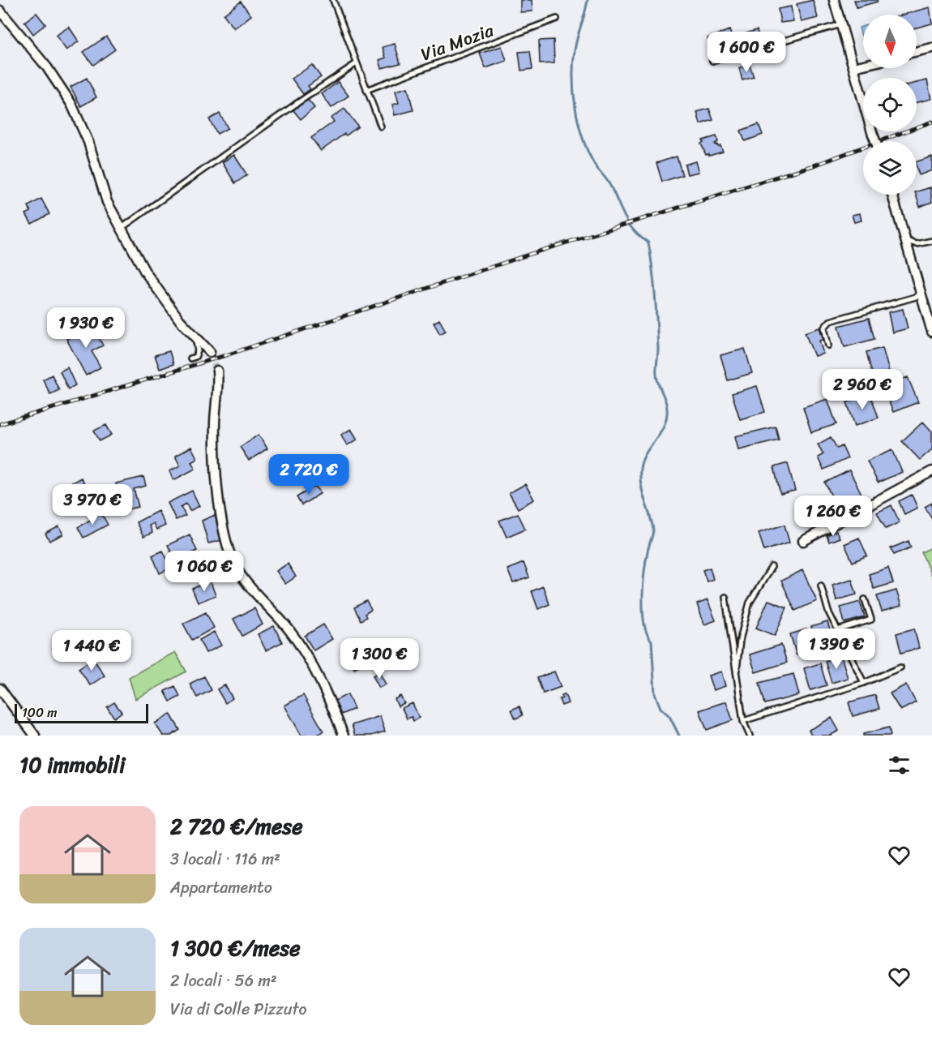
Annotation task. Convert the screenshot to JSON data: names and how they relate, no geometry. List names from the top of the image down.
{
  "streets": {
    "lane": ["Via Mozia"]
  },
  "scale_bar": "100 m",
  "north": "bottom",
  "page": {
    "price": [
      "1 600 €",
      "1 930 €",
      "2 960 €",
      "2 720 €",
      "3 970 €",
      "1 260 €",
      "1 060 €",
      "1 390 €",
      "1 440 €",
      "1 300 €"
    ],
    "scale": "100 m",
    "heading": "10 immobili",
    "list": [
      {
        "name": "2 720 €/mese",
        "note": "3 locali · 116 m² · Appartamento"
      },
      {
        "name": "1 300 €/mese",
        "note": "2 locali · 56 m² · Via di Colle Pizzuto"
      }
    ]
  }
}
